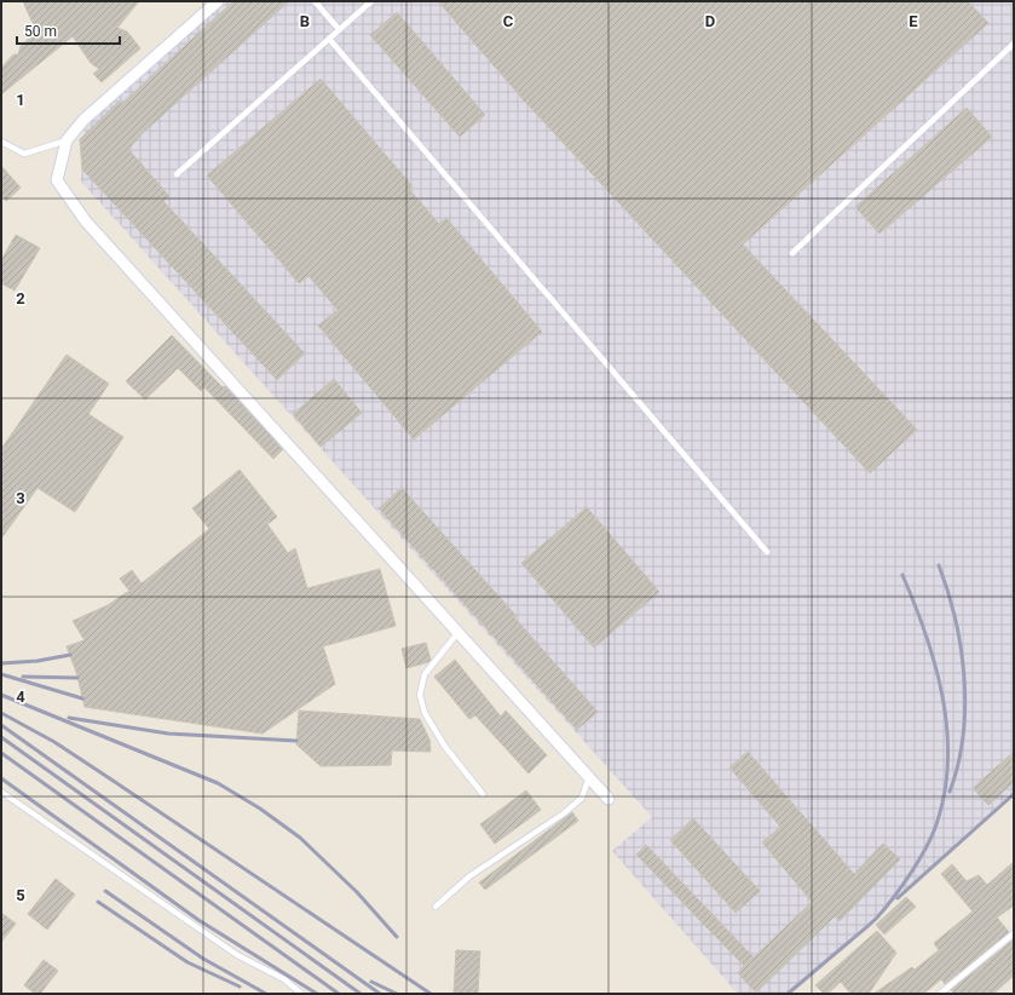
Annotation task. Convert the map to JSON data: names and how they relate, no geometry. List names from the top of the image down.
{
  "scale_bar": "50 m",
  "grid": {
    "columns": [
      "B",
      "C",
      "D",
      "E"
    ],
    "rows": [
      "1",
      "2",
      "3",
      "4",
      "5"
    ]
  }
}
